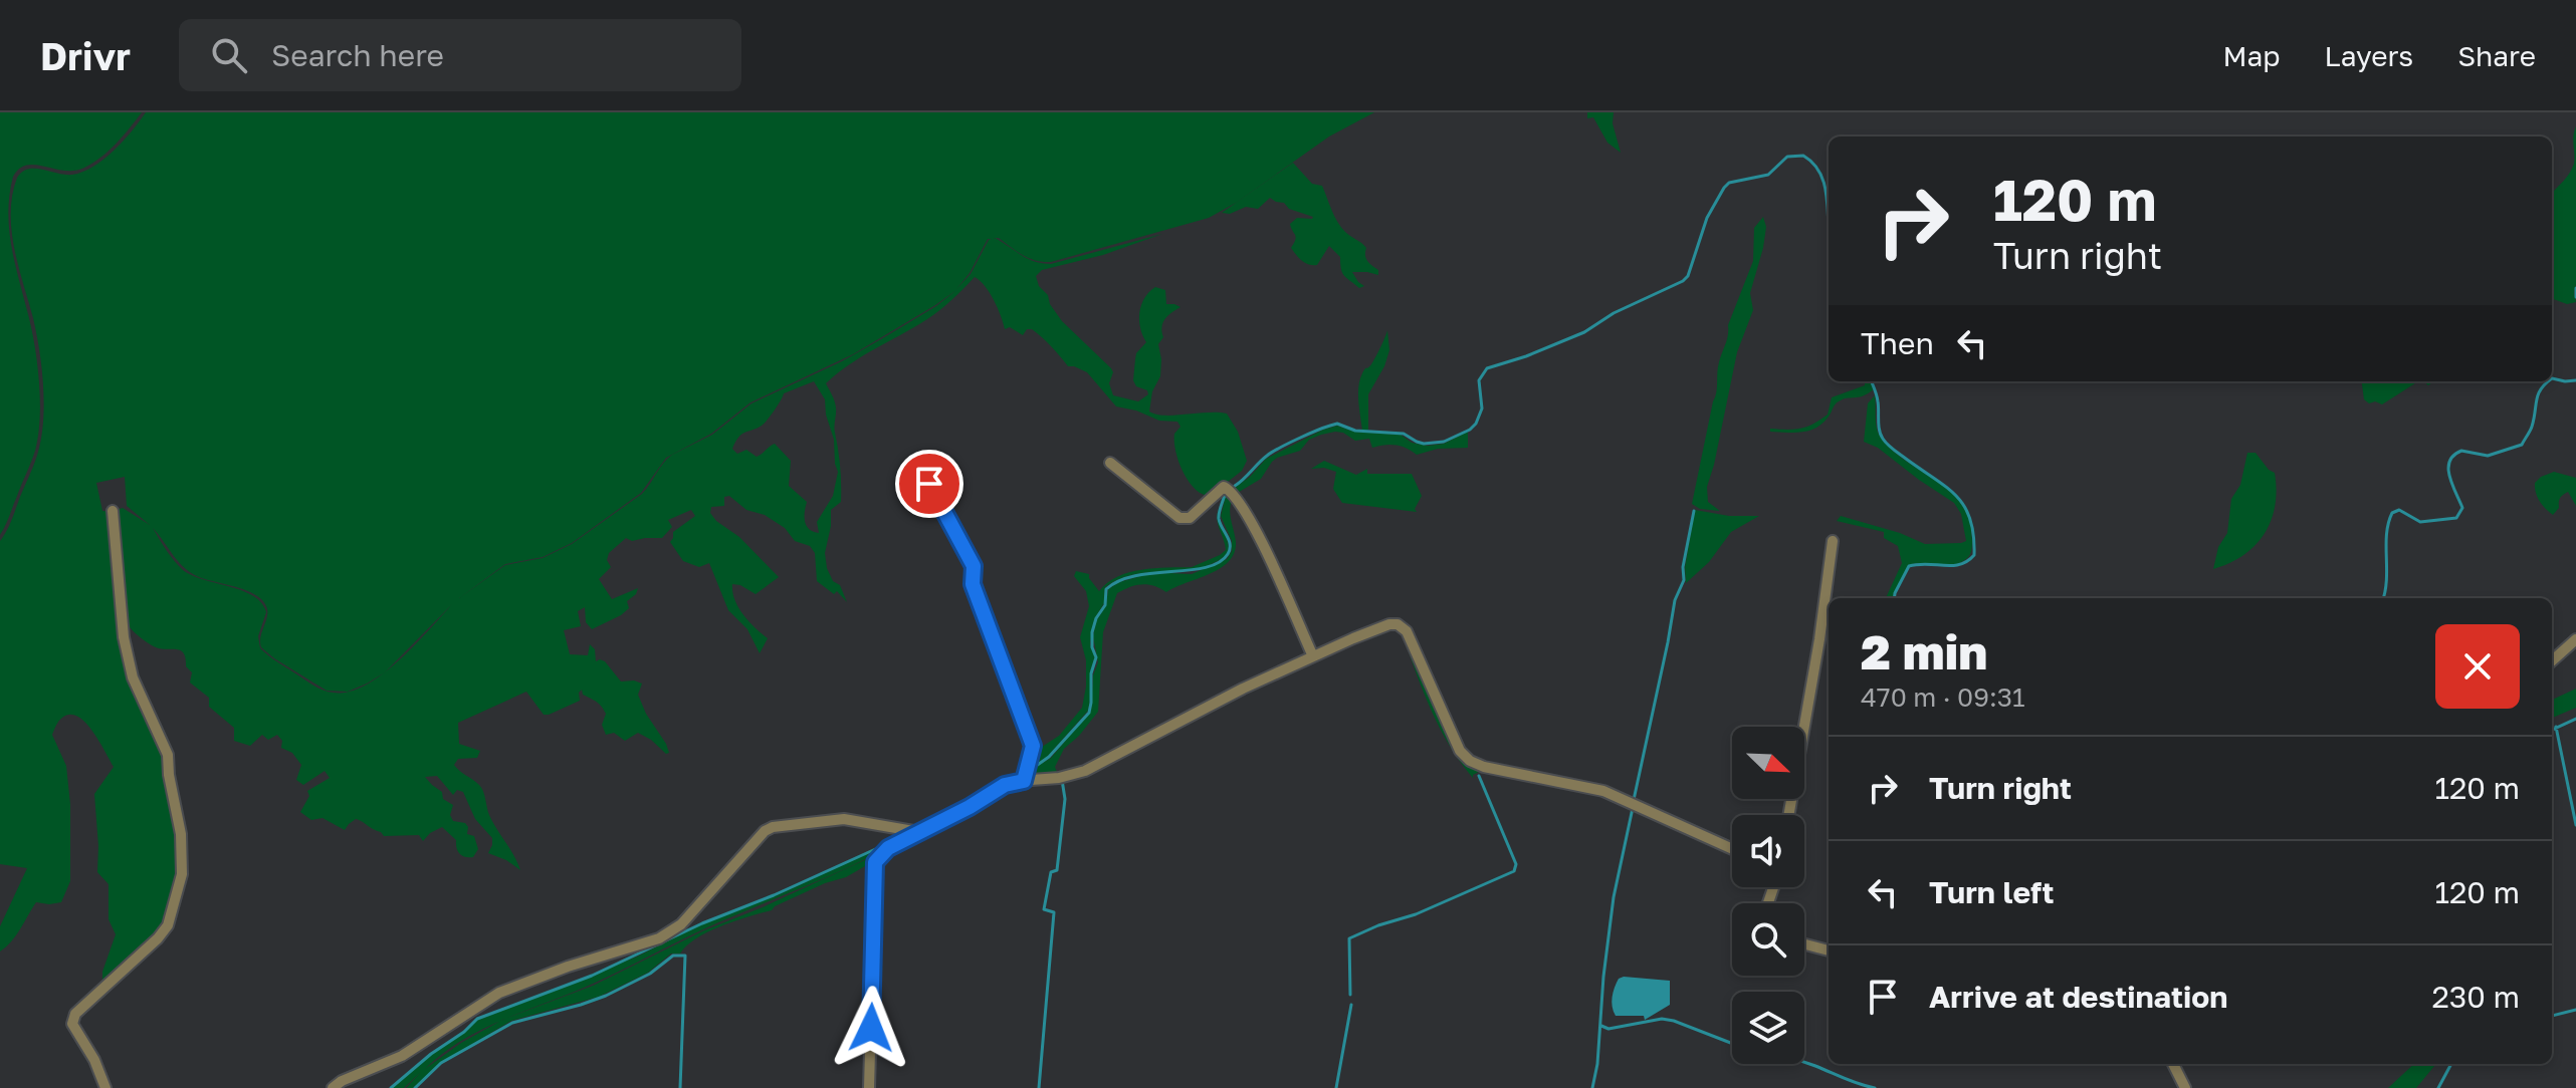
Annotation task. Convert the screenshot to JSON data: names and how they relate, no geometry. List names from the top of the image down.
{
  "north": "bottom right",
  "page": {
    "header": "Drivr",
    "search": "Search here",
    "nav": ["Map", "Layers", "Share"],
    "turn": ["120 m", "Turn right"],
    "then": "Then",
    "heading": ["2 min", "470 m · 09:31"],
    "list": [
      {
        "name": "Turn right",
        "value": "120 m"
      },
      {
        "name": "Turn left",
        "value": "120 m"
      },
      {
        "name": "Arrive at destination",
        "value": "230 m"
      }
    ]
  }
}
